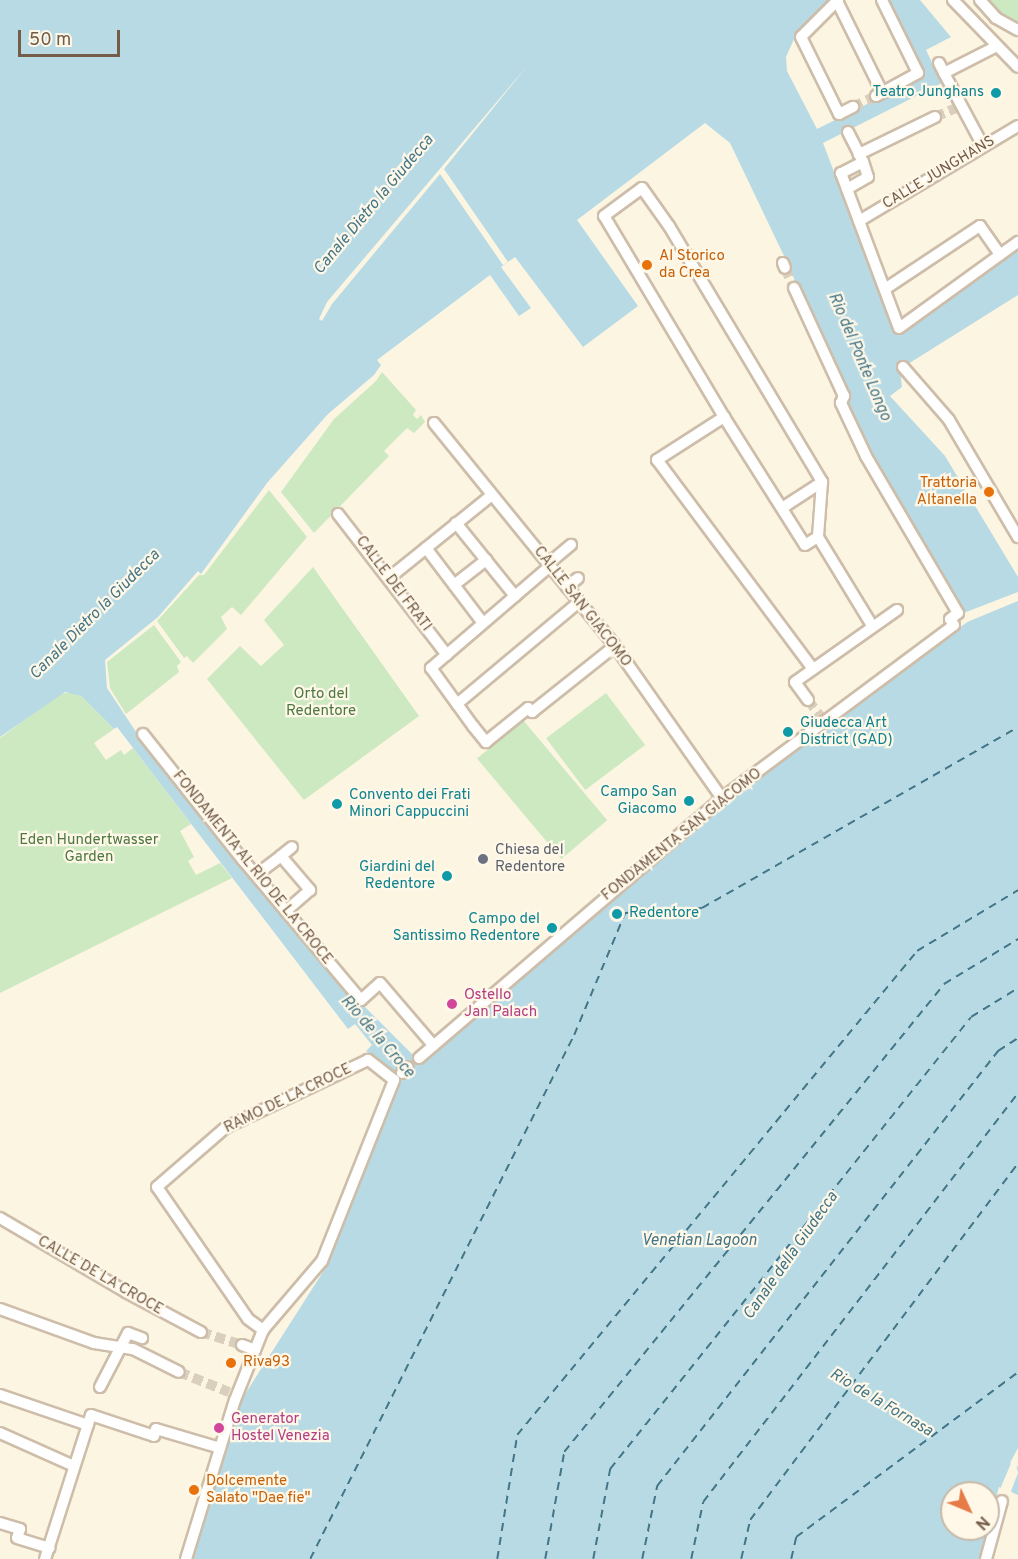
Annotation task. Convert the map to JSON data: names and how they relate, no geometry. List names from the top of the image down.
{
  "streets": {
    "street": [
      "CALLE JUNGHANS",
      "CALLE DEI FRATI",
      "CALLE SAN GIACOMO",
      "FONDAMENTA SAN GIACOMO",
      "FONDAMENTA AL RIO DE LA CROCE",
      "RAMO DE LA CROCE",
      "CALLE DE LA CROCE"
    ]
  },
  "crossings": [
    ["CALLE SAN GIACOMO", "FONDAMENTA SAN GIACOMO"],
    ["FONDAMENTA SAN GIACOMO", "FONDAMENTA AL RIO DE LA CROCE"]
  ],
  "water": [
    "Canale Dietro la Giudecca",
    "Rio del Ponte Longo",
    "Rio de la Croce",
    "Venetian Lagoon",
    "Canale della Giudecca",
    "Rio de la Fornasa"
  ],
  "parks": ["Orto del Redentore", "Eden Hundertwasser Garden"],
  "places": [
    "Teatro Junghans",
    "Al Storico da Crea",
    "Trattoria Altanella",
    "Giudecca Art District (GAD)",
    "Campo San Giacomo",
    "Convento dei Frati Minori Cappuccini",
    "Chiesa del Redentore",
    "Giardini del Redentore",
    "Redentore",
    "Campo del Santissimo Redentore",
    "Ostello Jan Palach",
    "Riva93",
    "Generator Hostel Venezia",
    "Dolcemente Salato \"Dae fie\""
  ],
  "scale_bar": "50 m",
  "north": "bottom right"
}
